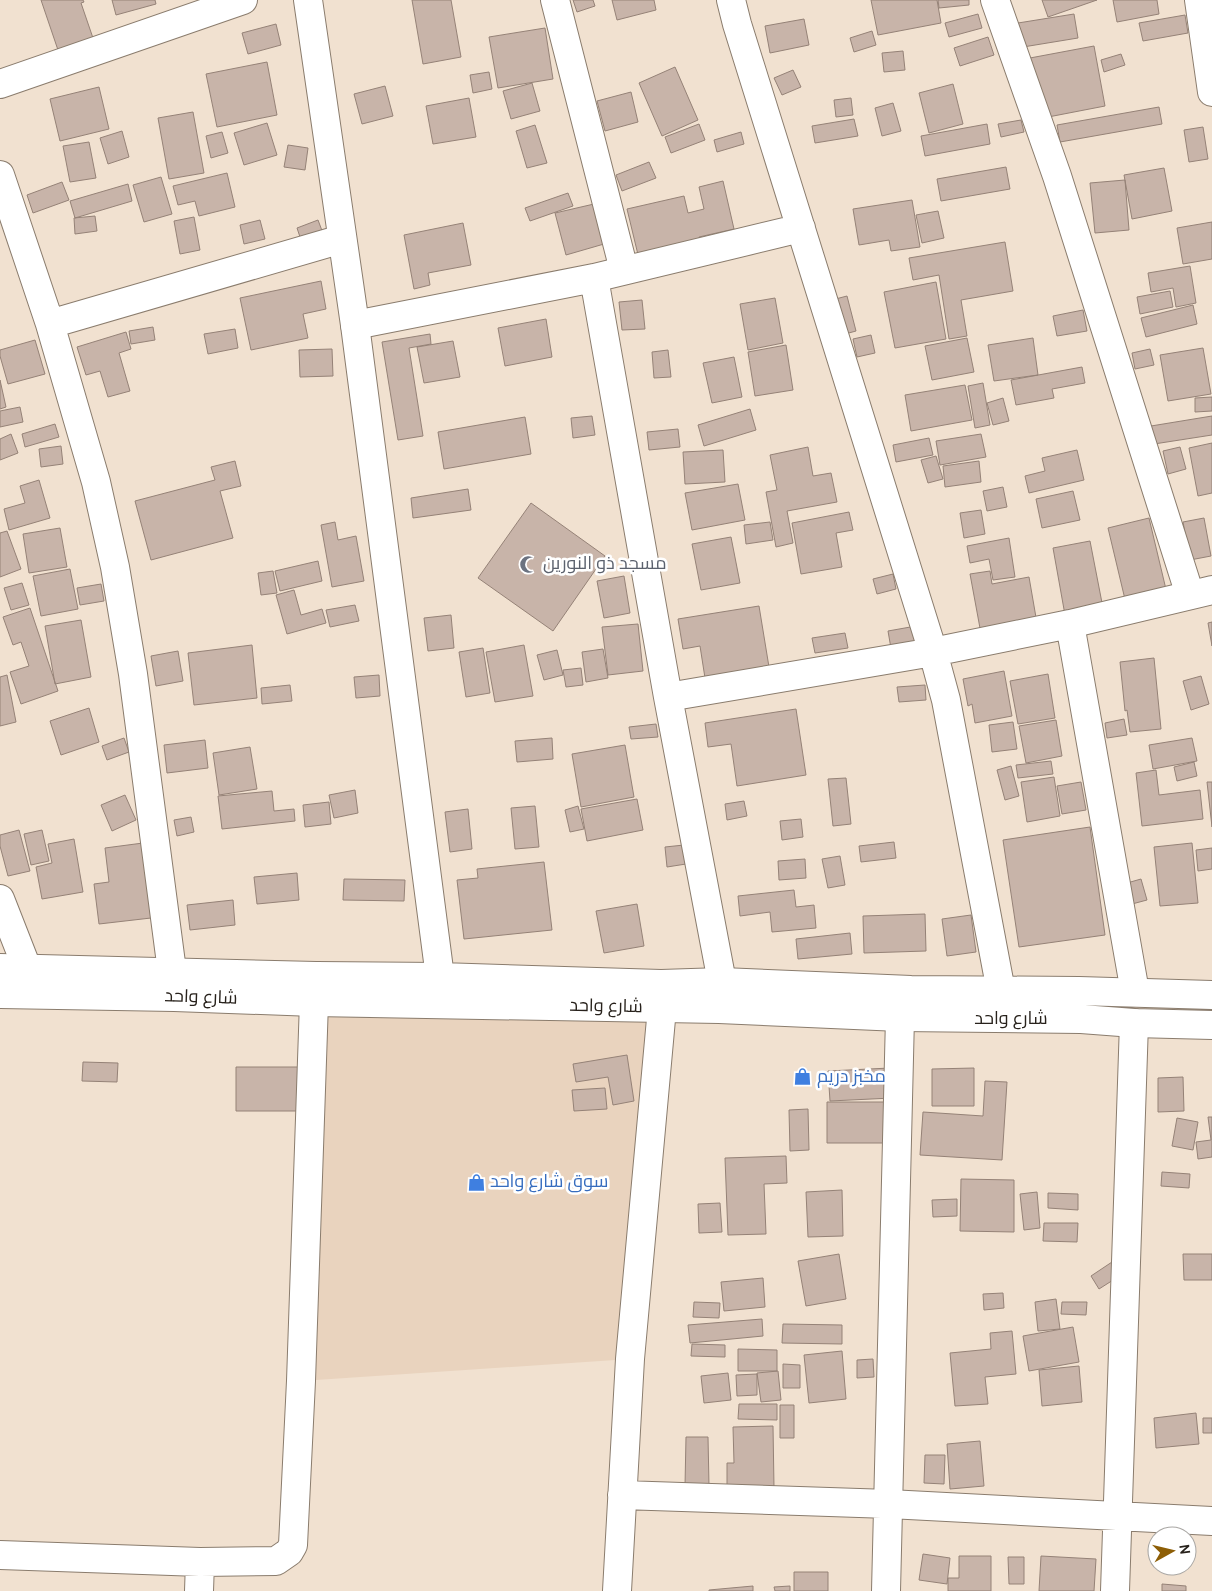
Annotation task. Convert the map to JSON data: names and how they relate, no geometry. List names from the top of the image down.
{
  "streets": {
    "street": ["شارع واحد"]
  },
  "places": {
    "mosque": ["مسجد ذو النورين"],
    "shop": ["مخبز دريم", "سوق شارع واحد"]
  },
  "north": "right"
}
